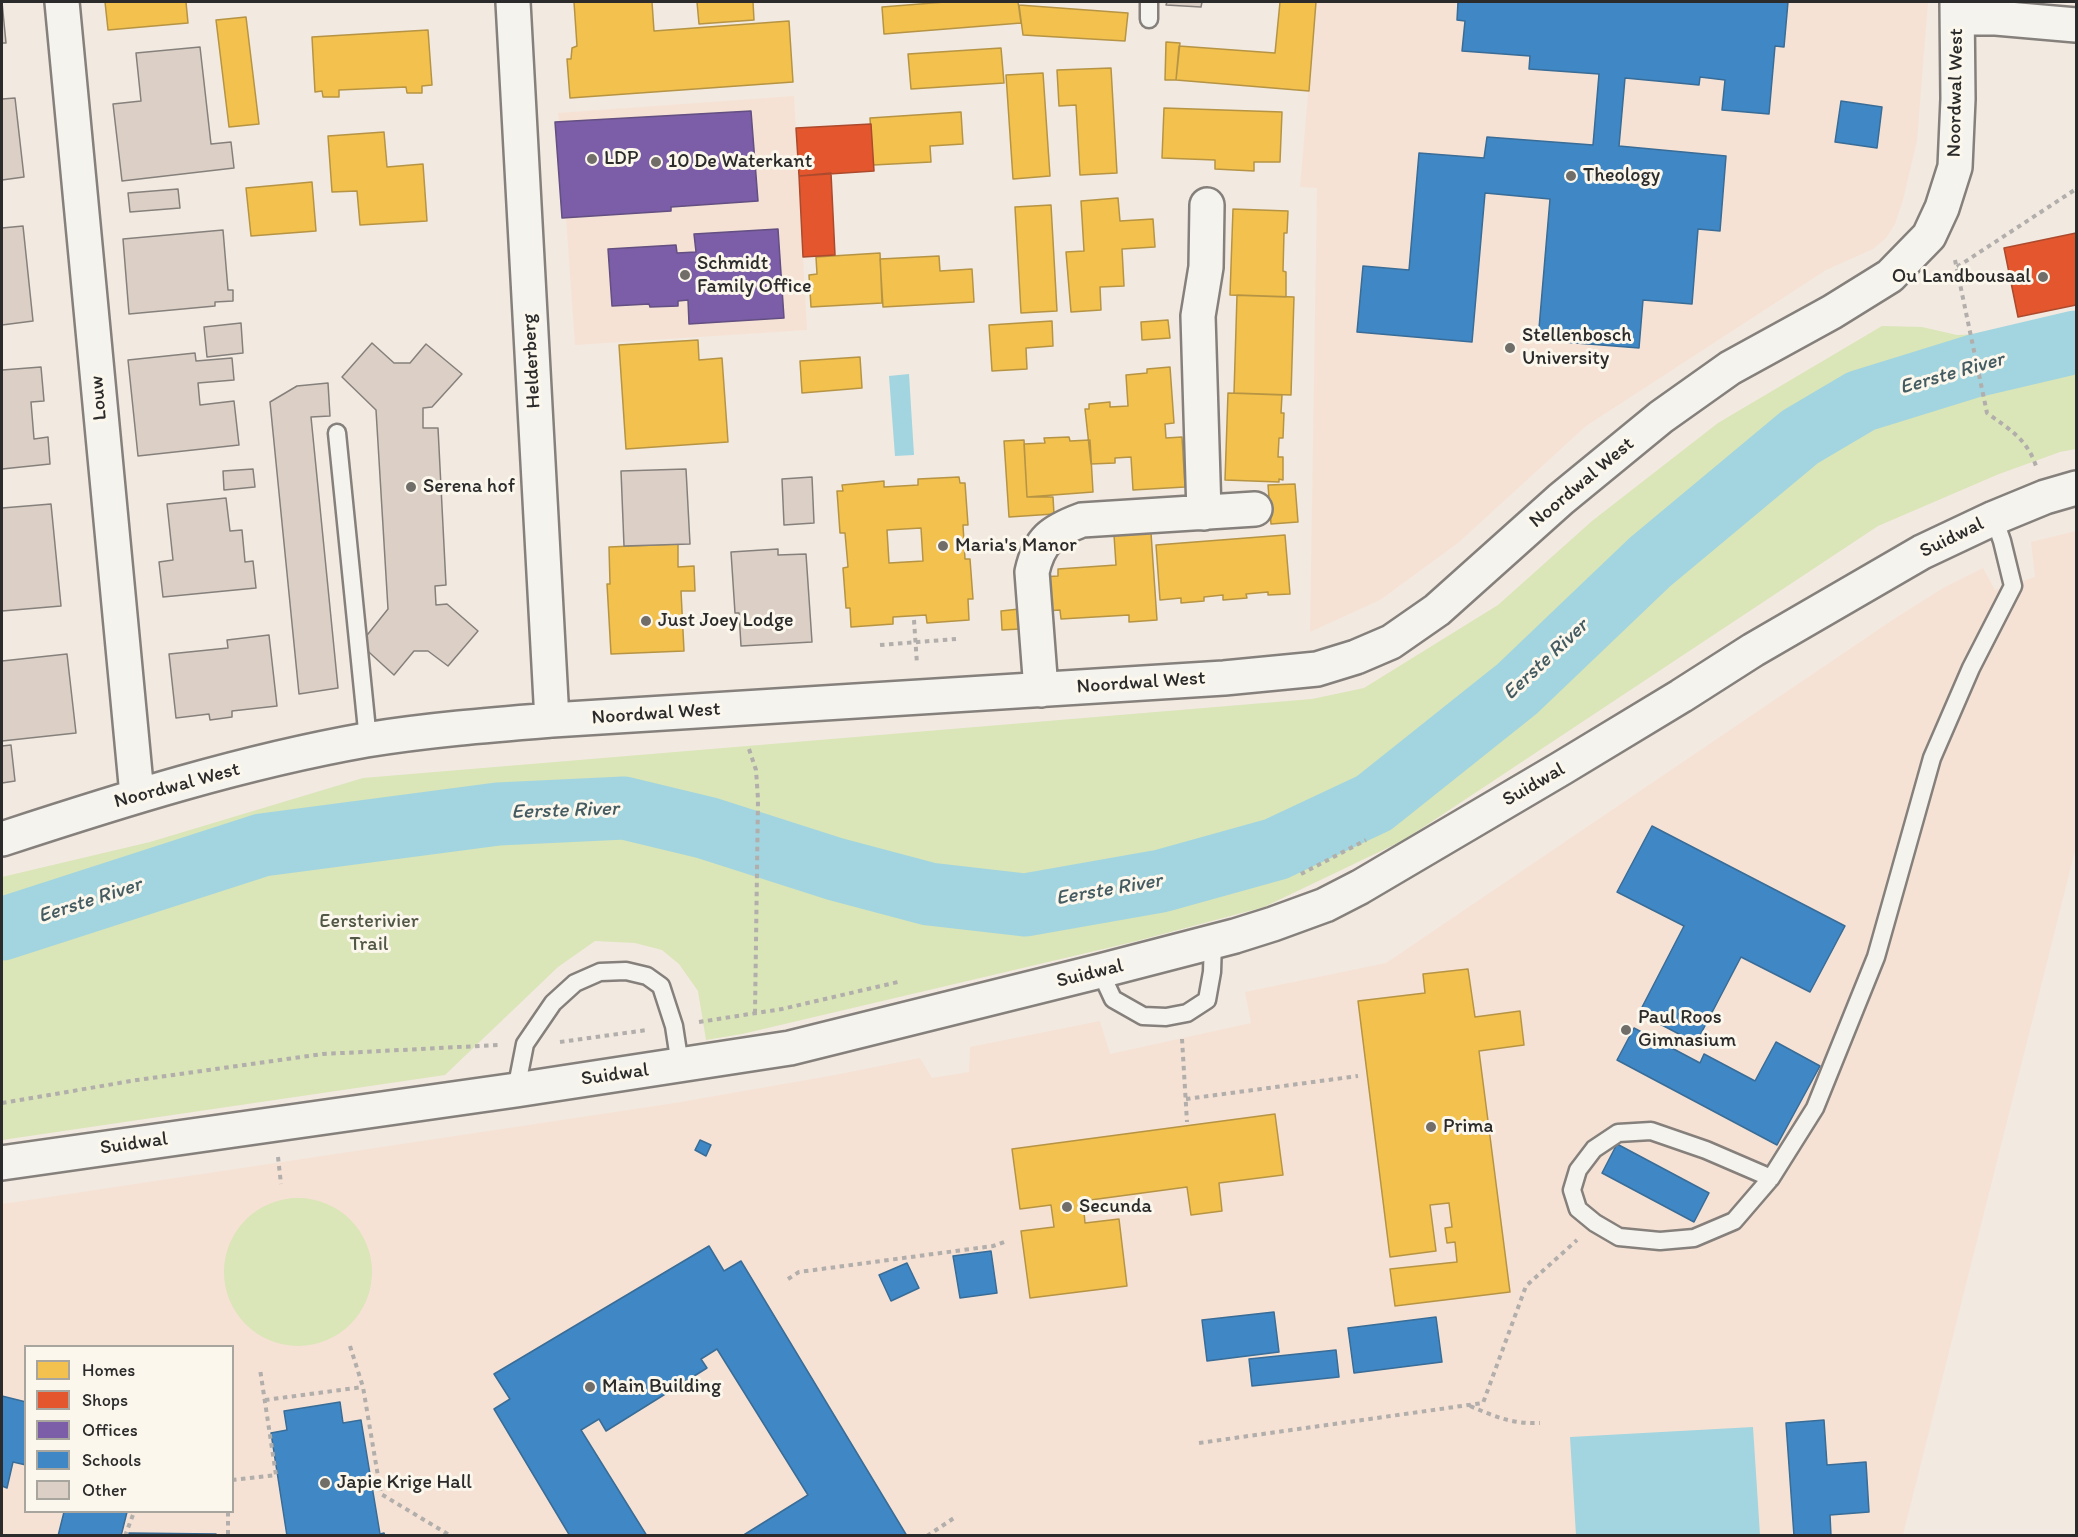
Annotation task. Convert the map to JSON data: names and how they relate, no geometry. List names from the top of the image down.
{
  "streets": {
    "street": [
      "Noordwal West",
      "Helderberg",
      "Louw",
      "Suidwal"
    ]
  },
  "crossings": [
    ["Noordwal West", "Helderberg"],
    ["Noordwal West", "Louw"]
  ],
  "water": ["Eerste River"],
  "parks": ["Eersterivier Trail"],
  "places": [
    "LDP",
    "10 De Waterkant",
    "Theology",
    "Schmidt Family Office",
    "Ou Landbousaal",
    "Stellenbosch University",
    "Serena hof",
    "Maria's Manor",
    "Just Joey Lodge",
    "Paul Roos Gimnasium",
    "Prima",
    "Secunda",
    "Main Building",
    "Japie Krige Hall"
  ],
  "legend": [
    "Homes",
    "Shops",
    "Offices",
    "Schools",
    "Other"
  ]
}
